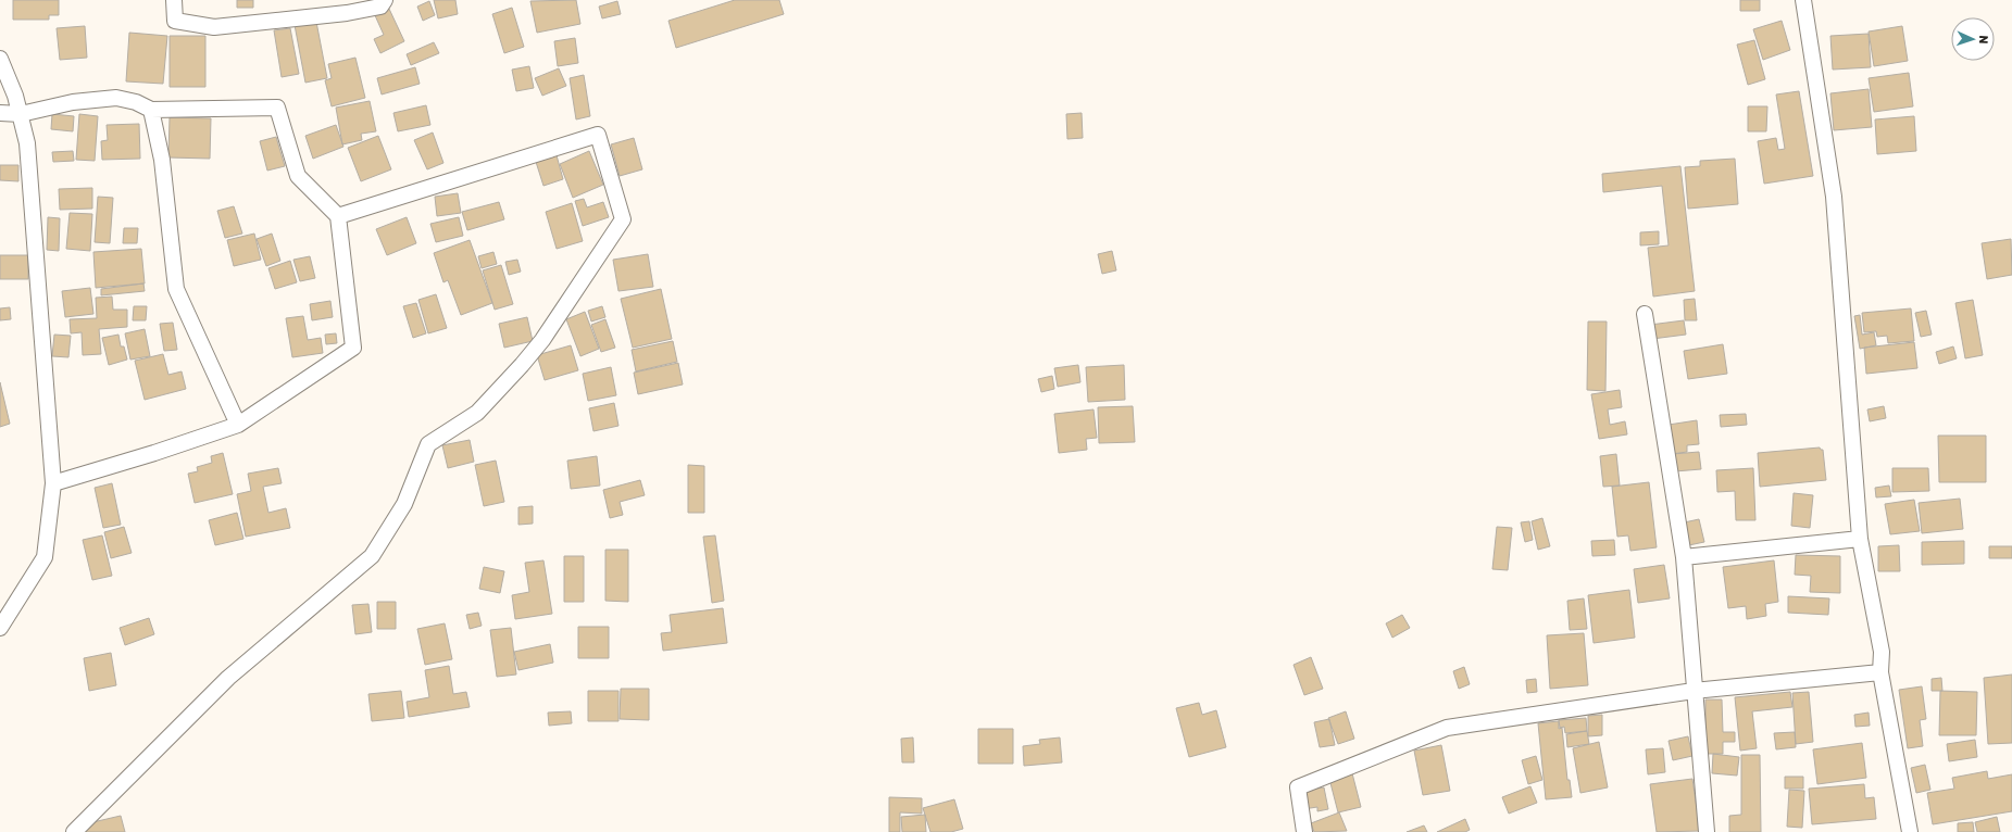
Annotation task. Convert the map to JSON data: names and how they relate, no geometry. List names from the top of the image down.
{
  "north": "right"
}
